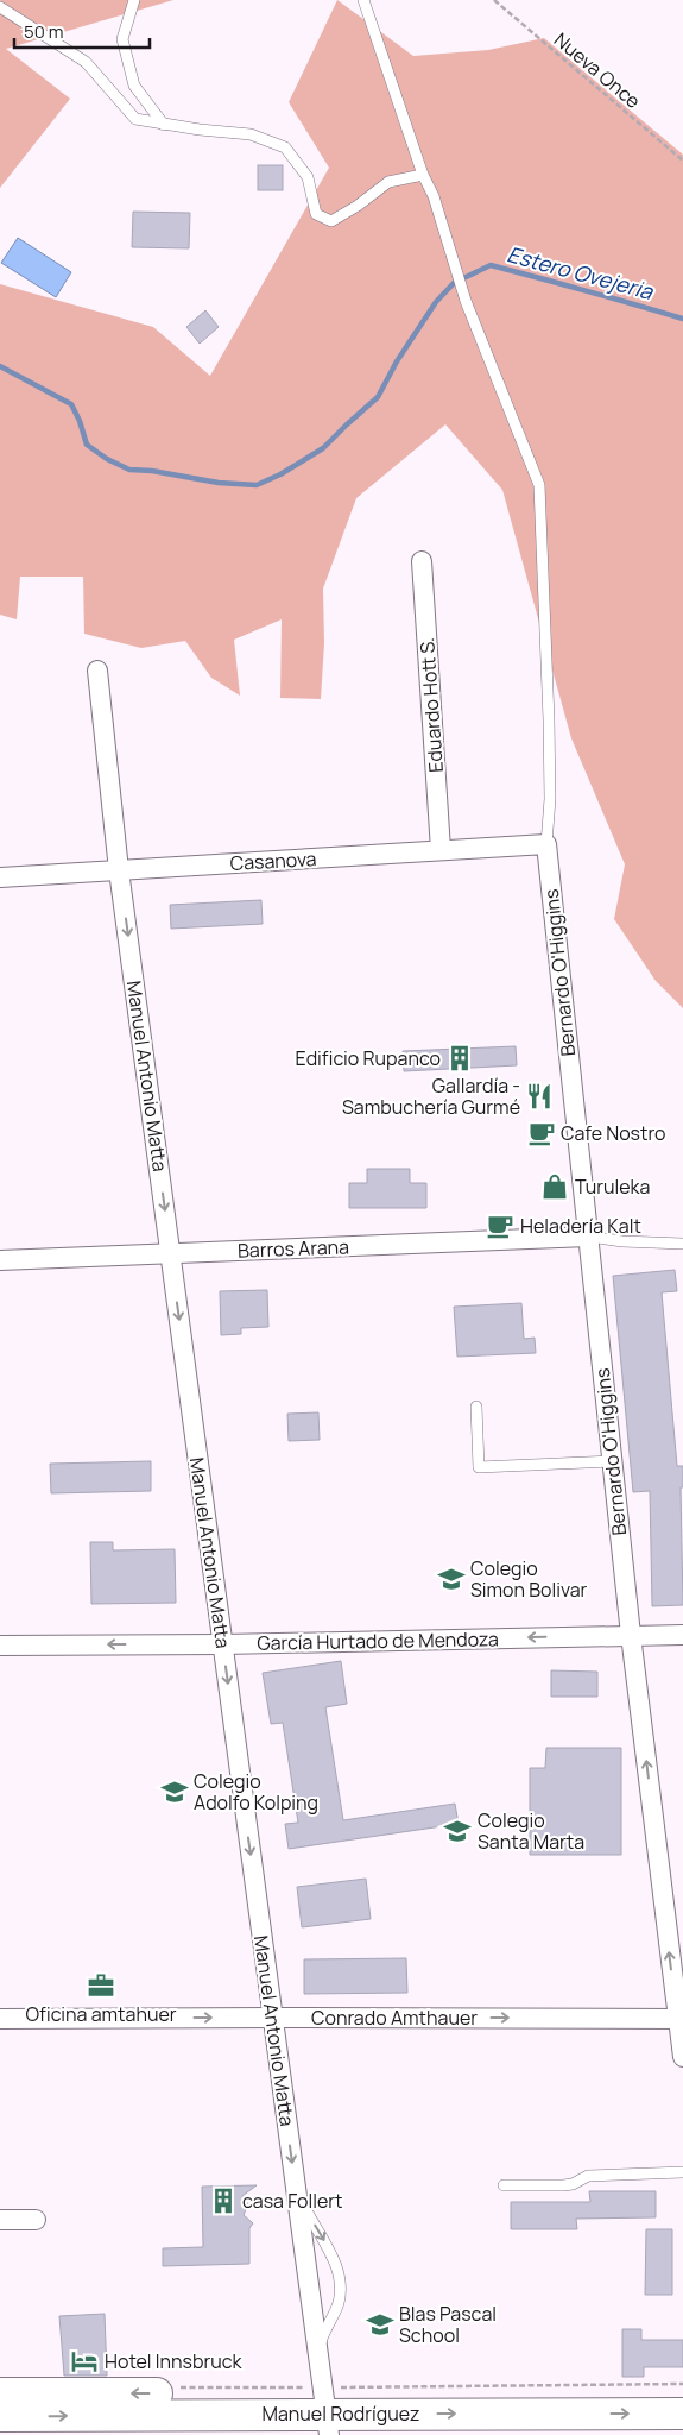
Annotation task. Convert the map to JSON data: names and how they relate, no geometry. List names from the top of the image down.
{
  "streets": {
    "main road": ["Manuel Rodríguez"],
    "street": [
      "Eduardo Hott S.",
      "Casanova",
      "Bernardo O'Higgins",
      "Manuel Antonio Matta",
      "Barros Arana",
      "García Hurtado de Mendoza",
      "Conrado Amthauer"
    ],
    "path": ["Nueva Once"]
  },
  "crossings": [
    ["Eduardo Hott S.", "Casanova"],
    ["Casanova", "Bernardo O'Higgins"],
    ["Casanova", "Manuel Antonio Matta"],
    ["Bernardo O'Higgins", "Barros Arana"],
    ["Bernardo O'Higgins", "García Hurtado de Mendoza"],
    ["Bernardo O'Higgins", "Conrado Amthauer"],
    ["Manuel Antonio Matta", "Barros Arana"],
    ["Manuel Antonio Matta", "García Hurtado de Mendoza"],
    ["Manuel Antonio Matta", "Conrado Amthauer"],
    ["Manuel Antonio Matta", "Manuel Rodríguez"]
  ],
  "one_way": ["Manuel Antonio Matta", "García Hurtado de Mendoza", "Conrado Amthauer"],
  "water": ["Estero Ovejeria"],
  "places": {
    "building": ["Edificio Rupanco", "casa Follert"],
    "restaurant": ["Gallardía - Sambuchería Gurmé"],
    "cafe": ["Cafe Nostro", "Heladería Kalt"],
    "shop": ["Turuleka"],
    "school or university": [
      "Colegio Simon Bolivar",
      "Colegio Adolfo Kolping",
      "Colegio Santa Marta",
      "Blas Pascal School"
    ],
    "office": ["Oficina amtahuer"],
    "hotel": ["Hotel Innsbruck"]
  },
  "scale_bar": "50 m"
}
